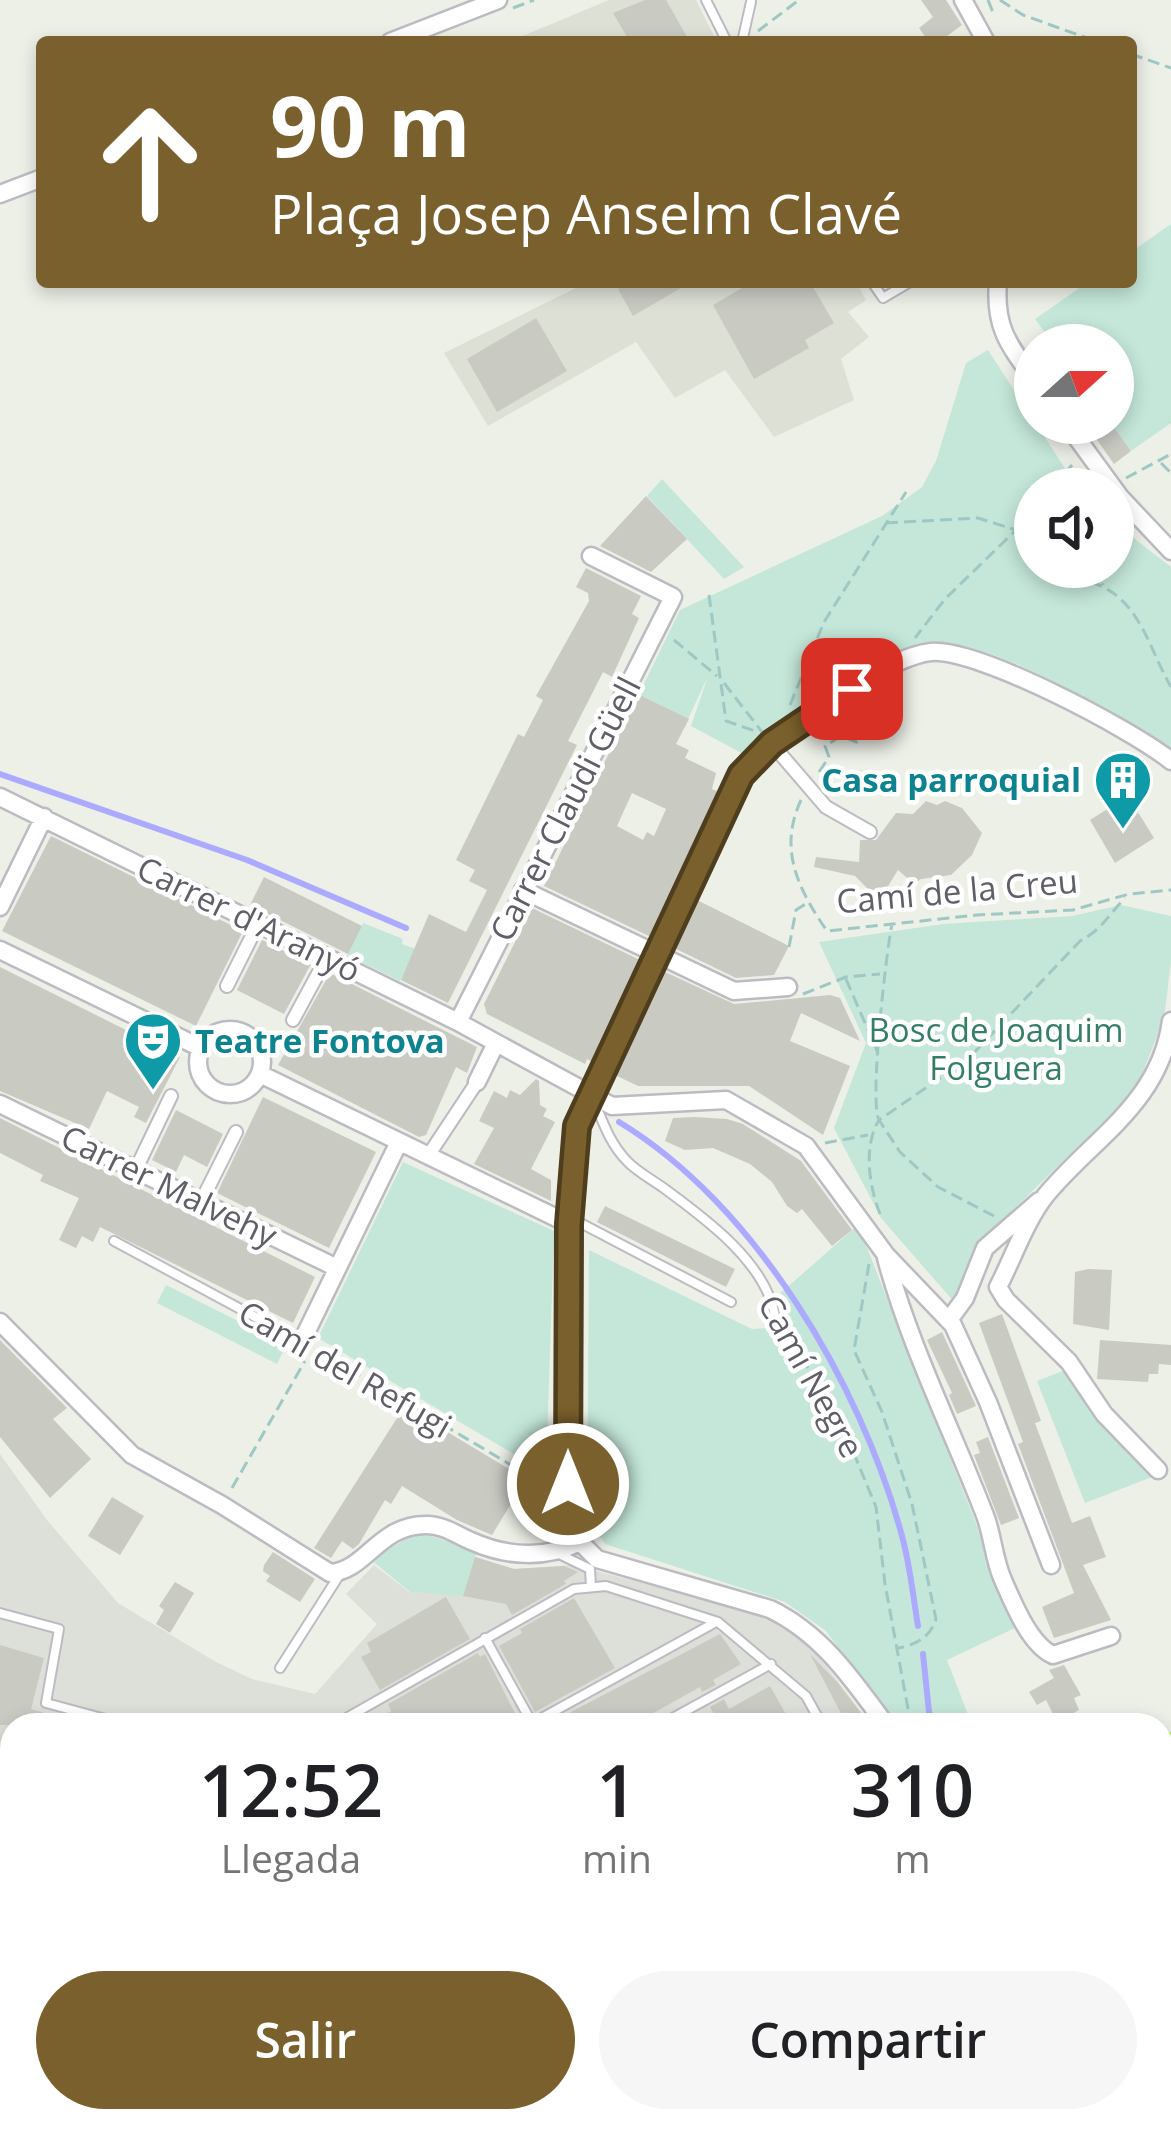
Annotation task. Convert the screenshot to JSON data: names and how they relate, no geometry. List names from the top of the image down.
{
  "streets": {
    "street": ["Carrer Claudi Güell", "Carrer d'Aranyó", "Carrer Malvehy"],
    "lane": ["Camí del Refugi", "Camí Negre"],
    "path": ["Camí de la Creu"]
  },
  "crossings": [
    ["Carrer Claudi Güell", "Carrer d'Aranyó"],
    ["Carrer d'Aranyó", "Camí Negre"]
  ],
  "parks": ["Bosc de Joaquim Folguera"],
  "places": {
    "building": ["Casa parroquial"],
    "theatre": ["Teatre Fontova"]
  },
  "north": "right",
  "page": {
    "turn": ["90 m", "Plaça Josep Anselm Clavé"],
    "eta": [
      "12:52",
      "Llegada",
      "1",
      "min",
      "310",
      "m"
    ],
    "buttons": ["Salir", "Compartir"]
  }
}
